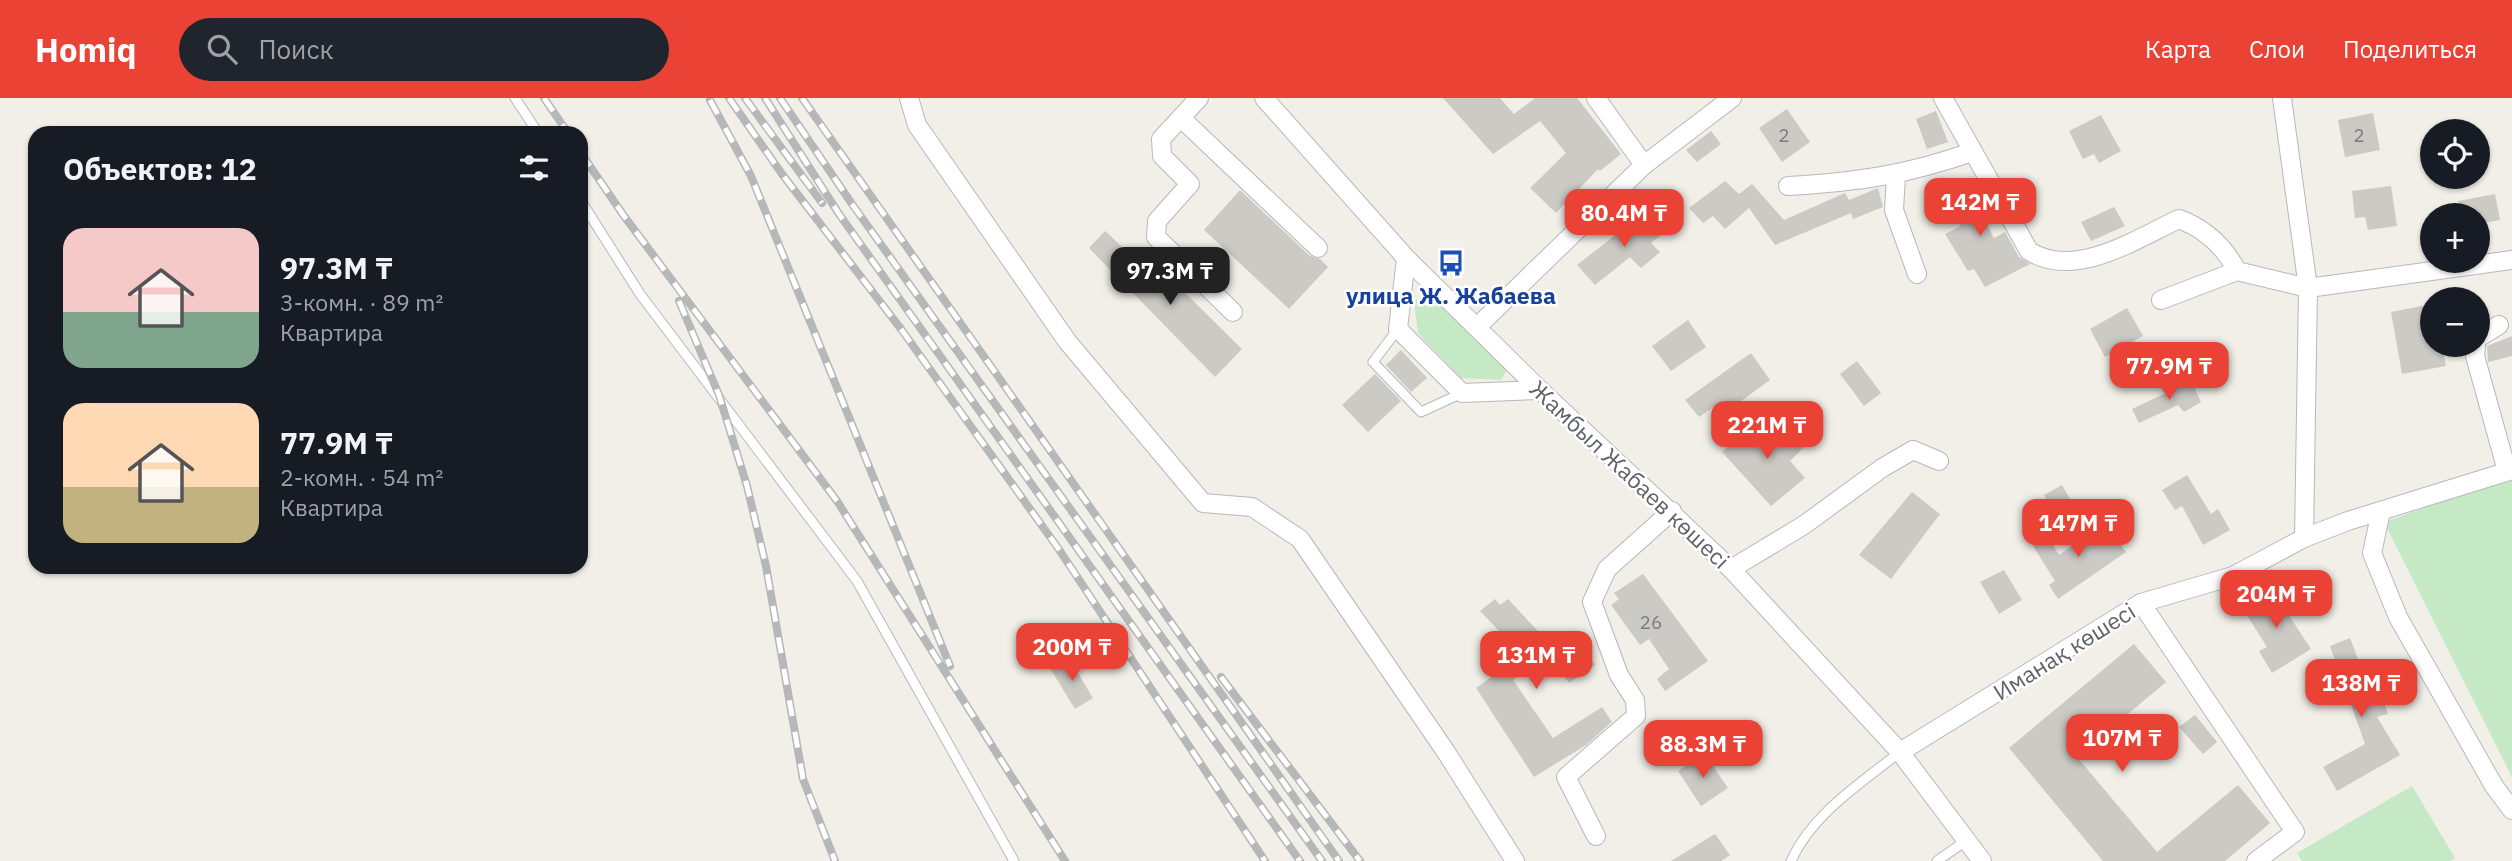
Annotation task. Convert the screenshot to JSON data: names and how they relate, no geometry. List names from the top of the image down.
{
  "streets": {
    "street": ["Жамбыл Жабаев көшесі", "Иманақ көшесі"]
  },
  "crossings": [
    ["Жамбыл Жабаев көшесі", "Иманақ көшесі"]
  ],
  "places": {
    "bus stop": ["улица Ж. Жабаева"]
  },
  "house_numbers": ["2", "2", "26"],
  "page": {
    "header": "Homiq",
    "search": "Поиск",
    "nav": ["Карта", "Слои", "Поделиться"],
    "map_buttons": ["+", "−"],
    "heading": "Объектов: 12",
    "price": [
      "142M ₸",
      "80.4M ₸",
      "97.3M ₸",
      "77.9M ₸",
      "221M ₸",
      "147M ₸",
      "204M ₸",
      "200M ₸",
      "131M ₸",
      "138M ₸",
      "107M ₸",
      "88.3M ₸"
    ],
    "list": [
      {
        "name": "97.3M ₸",
        "note": "3-комн. · 89 m² · Квартира"
      },
      {
        "name": "77.9M ₸",
        "note": "2-комн. · 54 m² · Квартира"
      }
    ]
  }
}
